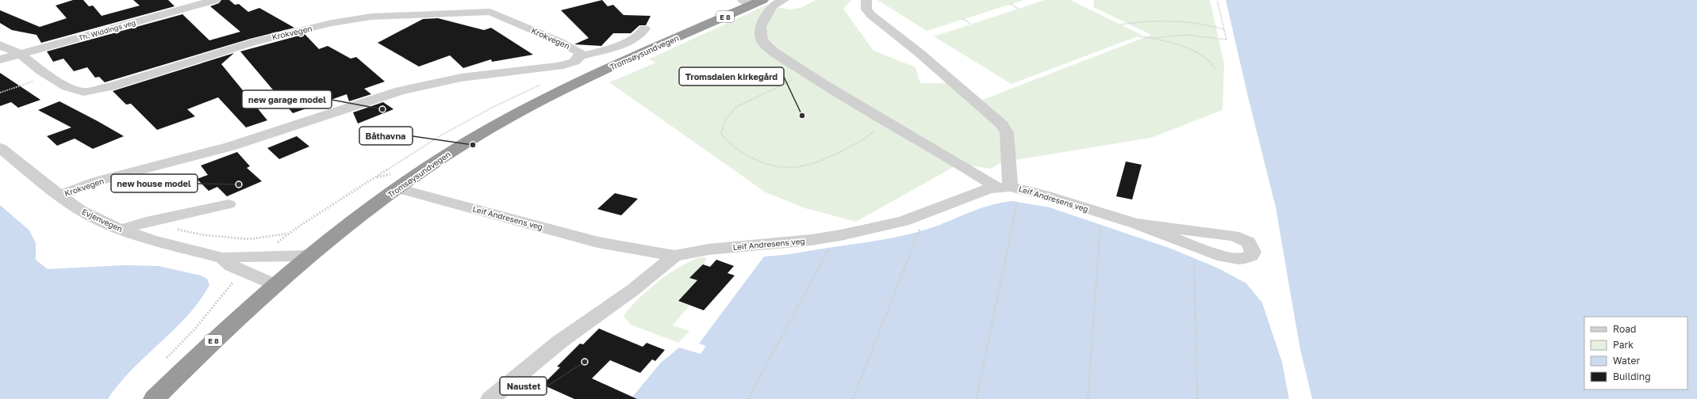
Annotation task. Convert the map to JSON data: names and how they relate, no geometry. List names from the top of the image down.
{
  "streets": {
    "highway": ["E 8", "Tromsøysundvegen"],
    "street": [
      "Th. Widdings veg",
      "Krokvegen",
      "Leif Andresens veg",
      "Evjenvegen"
    ]
  },
  "crossings": [
    ["Th. Widdings veg", "Krokvegen"],
    ["Krokvegen", "Evjenvegen"],
    ["Tromsøysundvegen", "Leif Andresens veg"],
    ["Tromsøysundvegen", "Evjenvegen"]
  ],
  "places": [
    "new garage model",
    "Tromsdalen kirkegård",
    "Båthavna",
    "new house model",
    "Naustet"
  ],
  "legend": [
    "Road",
    "Park",
    "Water",
    "Building"
  ]
}
